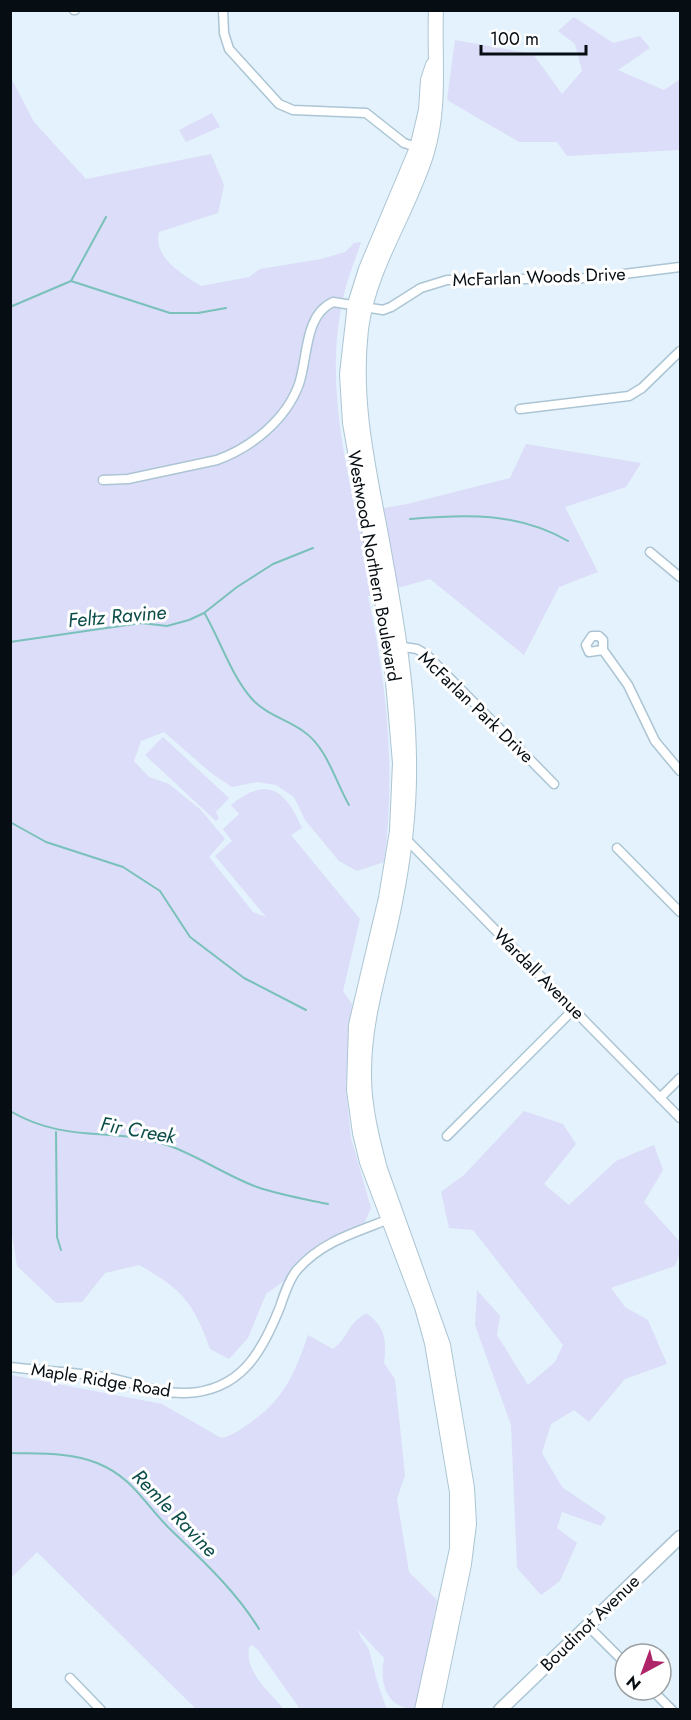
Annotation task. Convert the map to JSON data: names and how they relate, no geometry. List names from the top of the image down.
{
  "streets": {
    "main road": ["Westwood Northern Boulevard"],
    "street": [
      "McFarlan Woods Drive",
      "McFarlan Park Drive",
      "Wardall Avenue",
      "Maple Ridge Road",
      "Boudinot Avenue"
    ]
  },
  "crossings": [
    ["McFarlan Woods Drive", "Westwood Northern Boulevard"],
    ["Westwood Northern Boulevard", "McFarlan Park Drive"],
    ["Westwood Northern Boulevard", "Wardall Avenue"],
    ["Westwood Northern Boulevard", "Maple Ridge Road"]
  ],
  "water": ["Feltz Ravine", "Fir Creek", "Remle Ravine"],
  "scale_bar": "100 m",
  "north": "bottom left"
}
